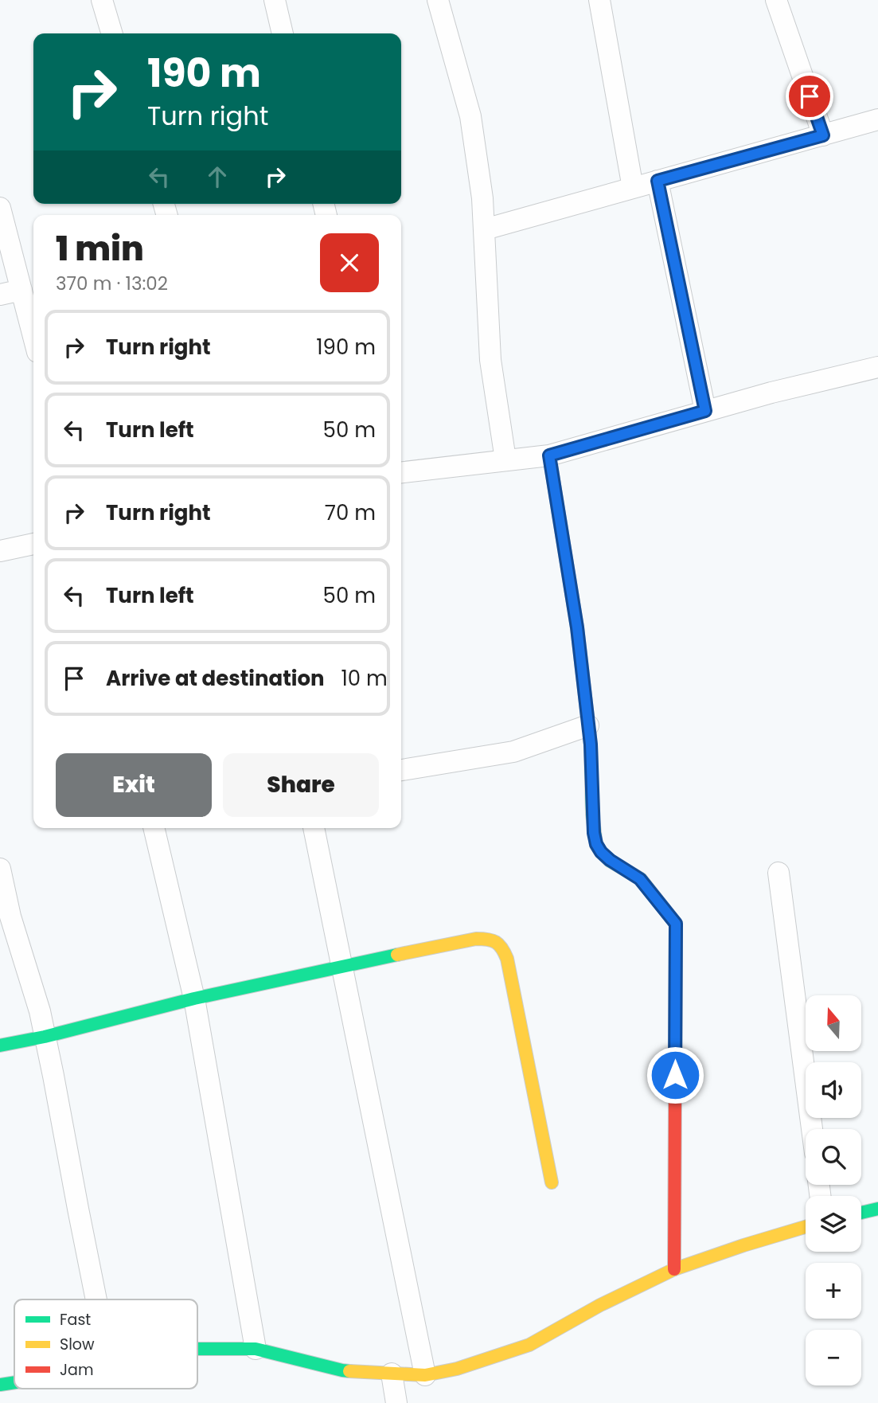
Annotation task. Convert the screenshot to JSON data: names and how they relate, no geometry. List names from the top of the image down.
{
  "legend": ["Fast", "Slow", "Jam"],
  "north": "top",
  "page": {
    "turn": ["190 m", "Turn right"],
    "heading": ["1 min", "370 m · 13:02"],
    "list": [
      {
        "name": "Turn right",
        "value": "190 m"
      },
      {
        "name": "Turn left",
        "value": "50 m"
      },
      {
        "name": "Turn right",
        "value": "70 m"
      },
      {
        "name": "Turn left",
        "value": "50 m"
      },
      {
        "name": "Arrive at destination",
        "value": "10 m"
      }
    ],
    "buttons": ["Exit", "Share"],
    "map_buttons": ["+", "−"]
  }
}
